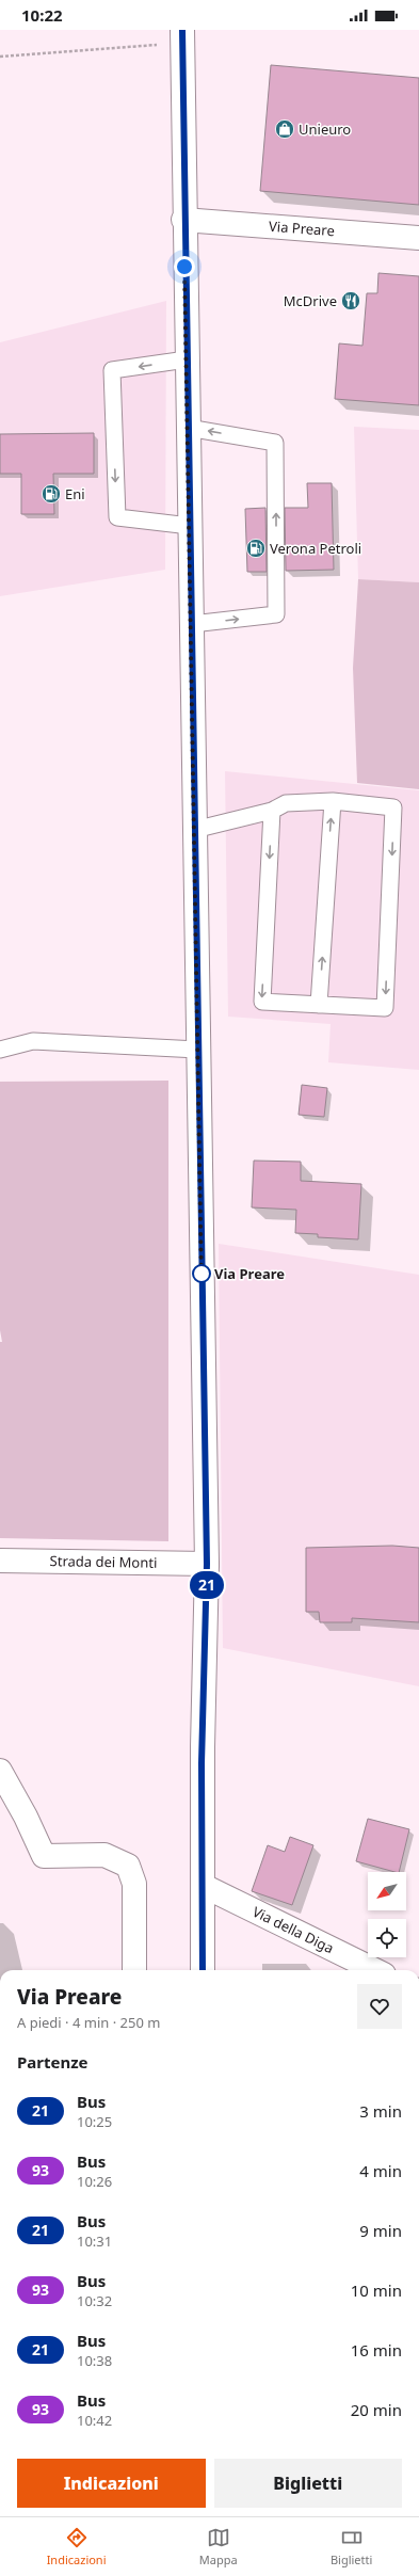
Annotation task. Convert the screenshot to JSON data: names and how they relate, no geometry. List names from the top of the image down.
{
  "streets": {
    "main road": ["Via Preare", "Strada dei Monti", "Via della Diga"]
  },
  "places": {
    "shop": ["Unieuro"],
    "restaurant": ["McDrive"],
    "fuel station": ["Eni", "Verona Petroli"],
    "other": ["Via Preare"]
  },
  "lines": ["bus line 21"],
  "north": "bottom left",
  "page": {
    "status": "10:22",
    "on_map": "21",
    "heading": [
      ["Via Preare", "A piedi · 4 min · 250 m"],
      "Partenze"
    ],
    "list": [
      {
        "mark": "21",
        "name": "Bus",
        "note": "10:25",
        "value": "3 min"
      },
      {
        "mark": "93",
        "name": "Bus",
        "note": "10:26",
        "value": "4 min"
      },
      {
        "mark": "21",
        "name": "Bus",
        "note": "10:31",
        "value": "9 min"
      },
      {
        "mark": "93",
        "name": "Bus",
        "note": "10:32",
        "value": "10 min"
      },
      {
        "mark": "21",
        "name": "Bus",
        "note": "10:38",
        "value": "16 min"
      },
      {
        "mark": "93",
        "name": "Bus",
        "note": "10:42",
        "value": "20 min"
      }
    ],
    "buttons": ["Indicazioni", "Biglietti"],
    "tabs": ["Indicazioni", "Mappa", "Biglietti"]
  }
}
